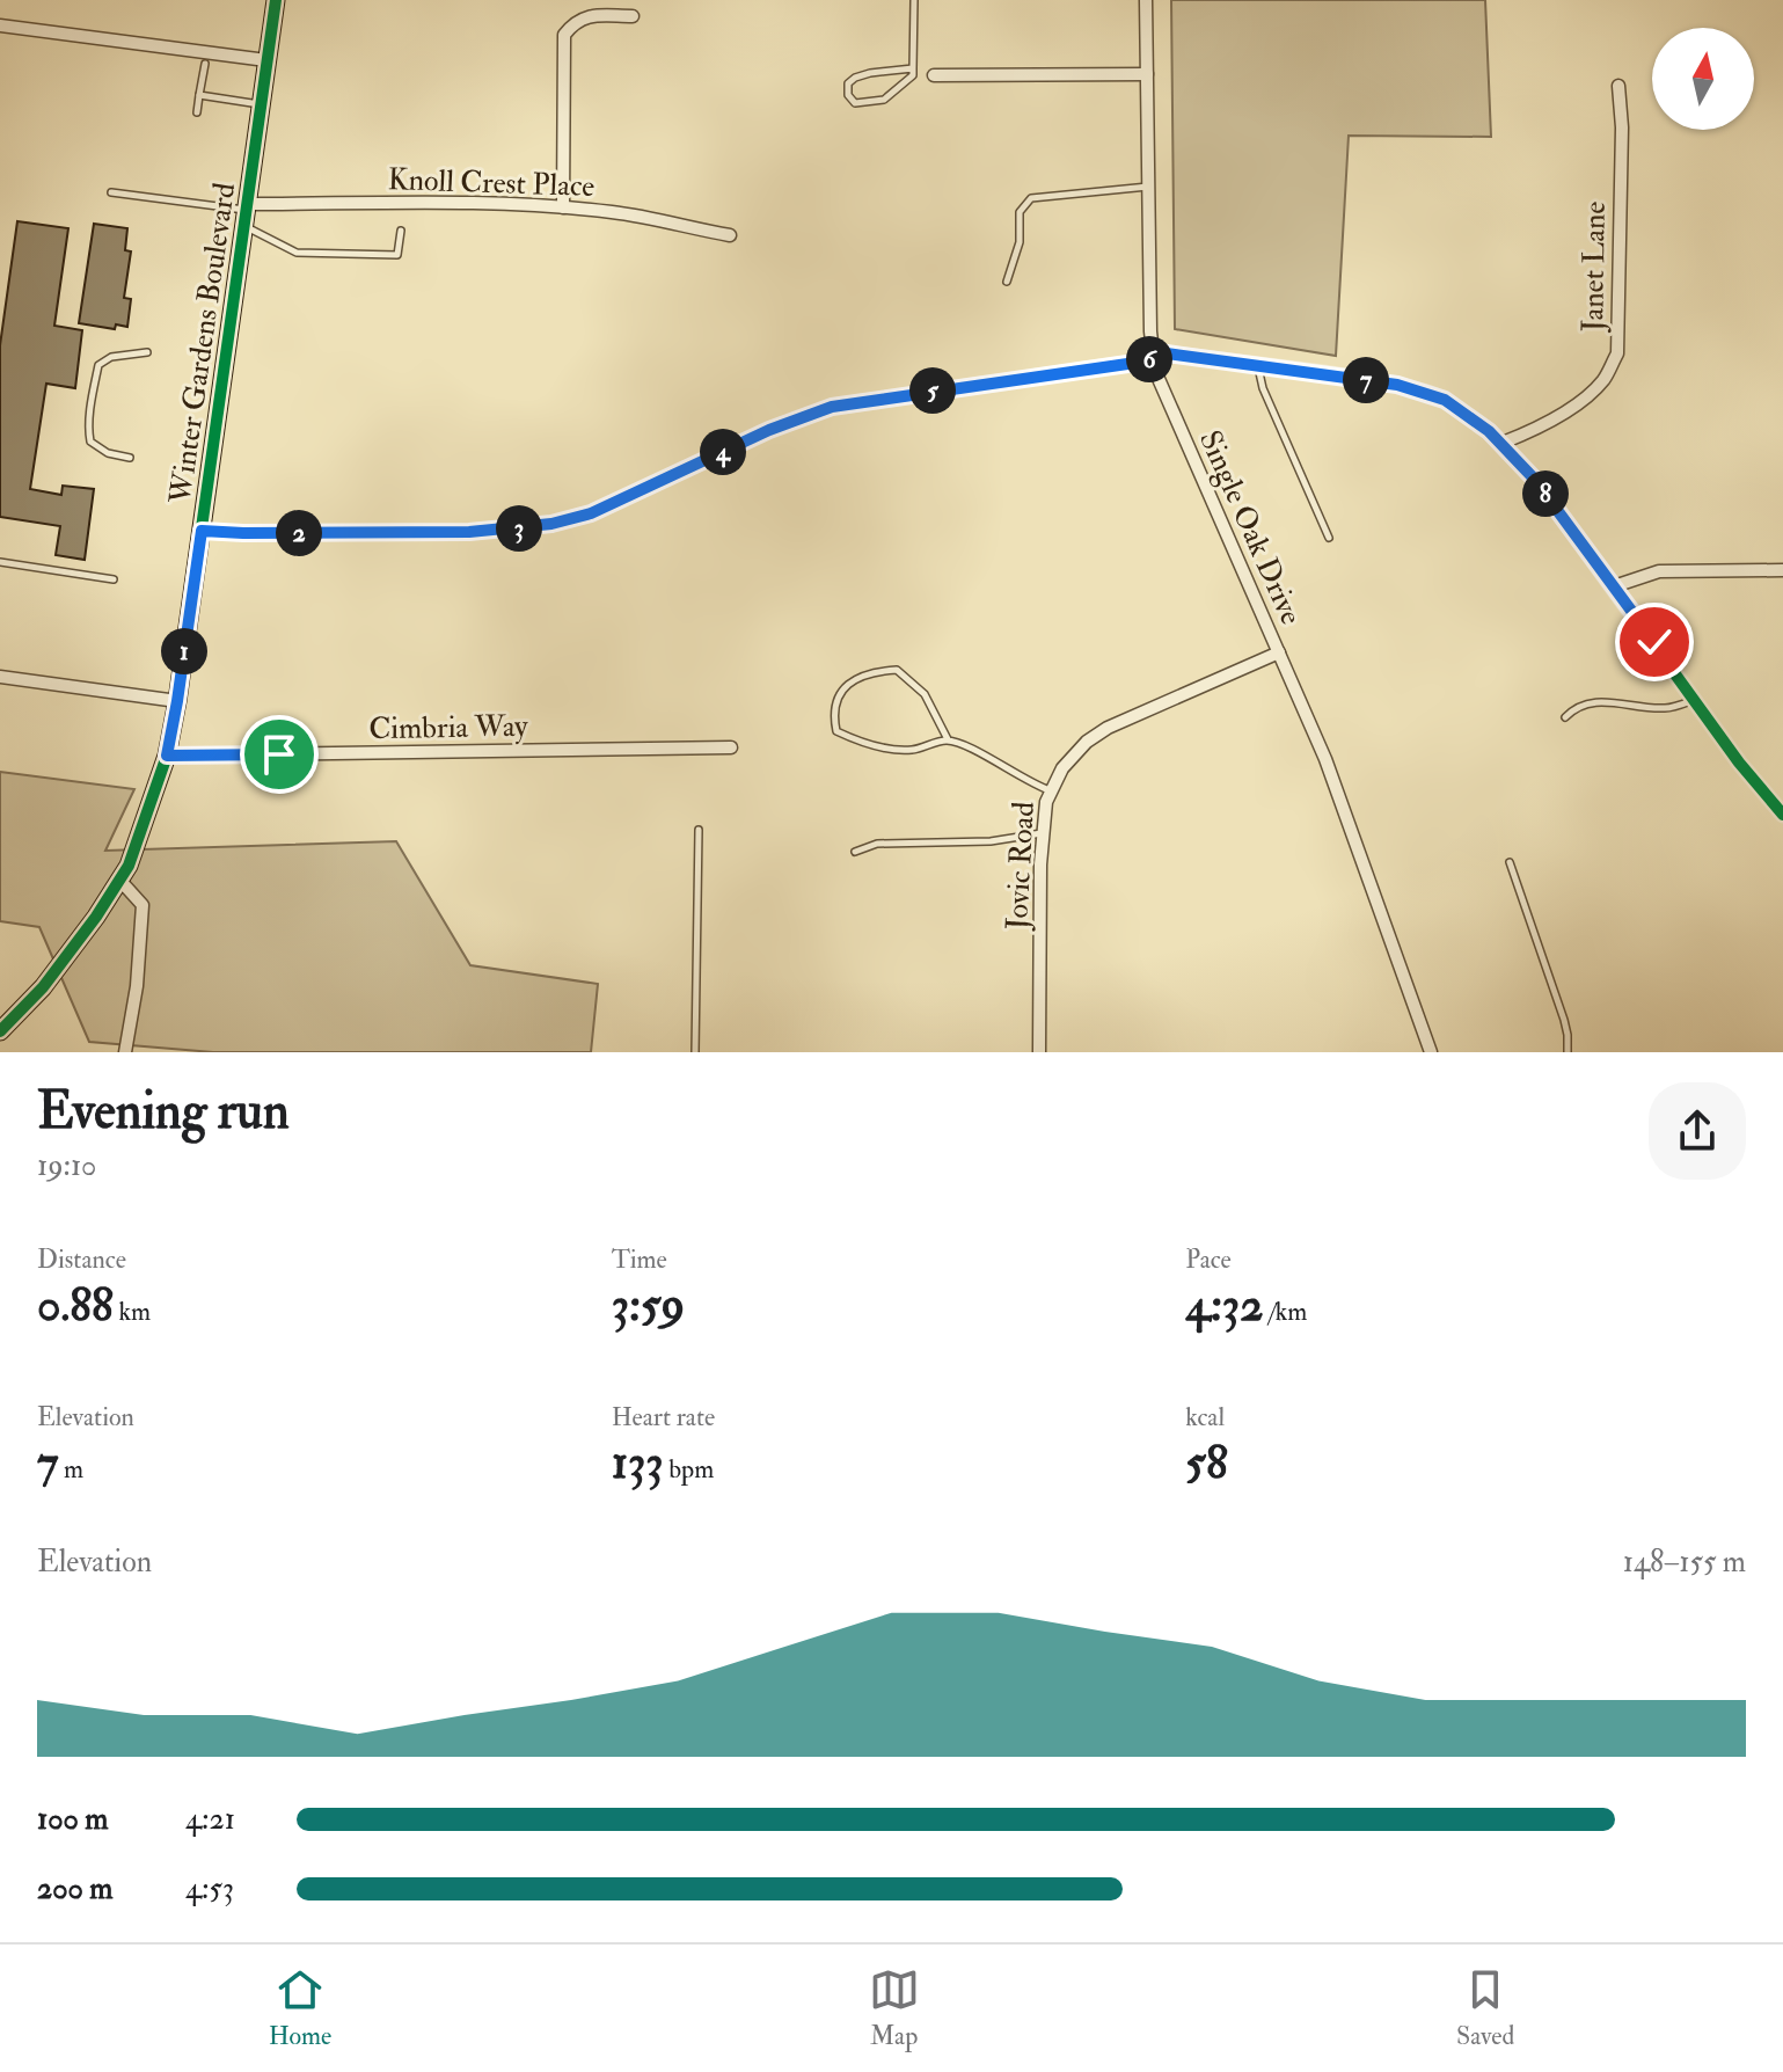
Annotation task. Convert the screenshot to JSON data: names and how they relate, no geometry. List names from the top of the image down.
{
  "streets": {
    "main road": ["Winter Gardens Boulevard"],
    "street": [
      "Knoll Crest Place",
      "Janet Lane",
      "Single Oak Drive",
      "Cimbria Way",
      "Jovic Road"
    ]
  },
  "crossings": [
    ["Knoll Crest Place", "Winter Gardens Boulevard"],
    ["Winter Gardens Boulevard", "Cimbria Way"],
    ["Single Oak Drive", "Jovic Road"]
  ],
  "north": "top",
  "page": {
    "pins": [
      "6",
      "7",
      "5",
      "4",
      "8",
      "3",
      "2",
      "1"
    ],
    "heading": ["Evening run", "19:10"],
    "stats": [
      ["Distance", "0.88 km"],
      ["Time", "3:59"],
      ["Pace", "4:32 /km"],
      ["Elevation", "7 m"],
      ["Heart rate", "133 bpm"],
      ["kcal", "58"]
    ],
    "chart": ["Elevation", "148–155 m"],
    "list": [
      {
        "name": "100 m",
        "note": "4:21"
      },
      {
        "name": "200 m",
        "note": "4:53"
      }
    ],
    "tabs": ["Home", "Map", "Saved"]
  }
}
